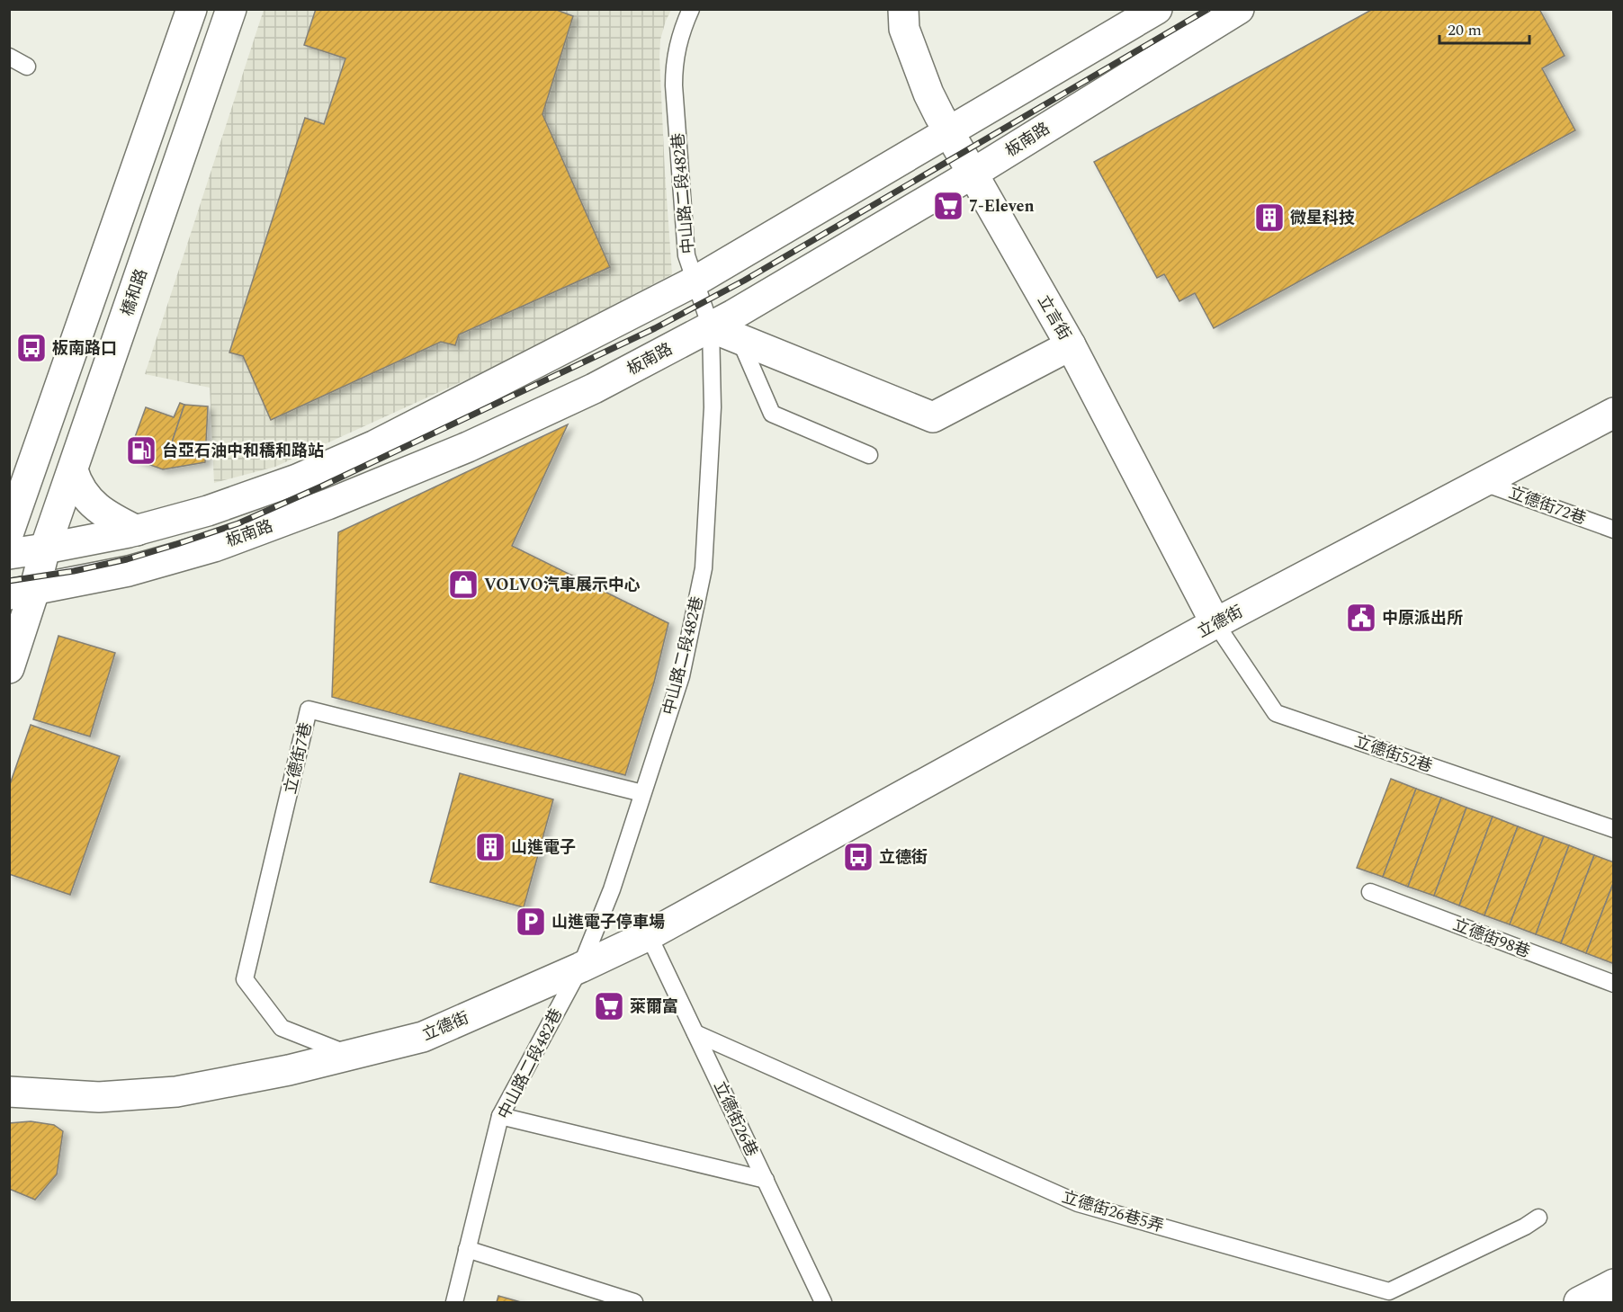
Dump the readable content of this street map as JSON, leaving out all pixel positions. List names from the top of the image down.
{
  "streets": {
    "street": [
      "板南路",
      "橋和路",
      "立言街",
      "立德街"
    ],
    "lane": [
      "中山路二段482巷",
      "立德街72巷",
      "立德街52巷",
      "立德街7巷",
      "立德街98巷",
      "立德街26巷",
      "立德街26巷5弄"
    ]
  },
  "crossings": [
    ["板南路", "中山路二段482巷"],
    ["板南路", "橋和路"],
    ["板南路", "立言街"],
    ["中山路二段482巷", "立德街"],
    ["中山路二段482巷", "立德街7巷"],
    ["立言街", "立德街"],
    ["立言街", "立德街52巷"],
    ["立德街72巷", "立德街"],
    ["立德街", "立德街52巷"],
    ["立德街", "立德街7巷"],
    ["立德街", "立德街26巷"],
    ["立德街26巷", "立德街26巷5弄"]
  ],
  "places": {
    "supermarket": ["7-Eleven", "萊爾富"],
    "building": ["微星科技", "山進電子"],
    "bus stop": ["板南路口", "立德街"],
    "fuel station": ["台亞石油中和穚和路站"],
    "shop": ["VOLVO汽車展示中心"],
    "public building": ["中原派出所"],
    "parking": ["山進電子停車場"]
  },
  "scale_bar": "20 m"
}
